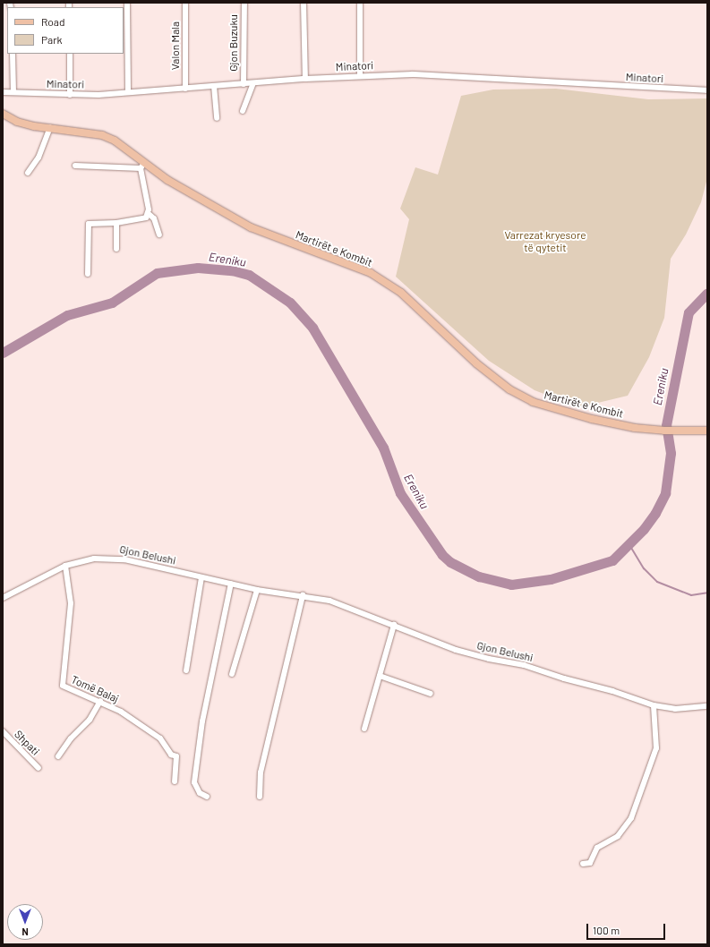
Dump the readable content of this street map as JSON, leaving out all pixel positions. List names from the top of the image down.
{
  "streets": {
    "main road": ["Martirët e Kombit"],
    "street": [
      "Gjon Buzuku",
      "Valon Mala",
      "Minatori",
      "Gjon Belushi",
      "Tomë Balaj",
      "Shpati"
    ]
  },
  "crossings": [
    ["Gjon Buzuku", "Minatori"],
    ["Valon Mala", "Minatori"],
    ["Gjon Belushi", "Tomë Balaj"]
  ],
  "water": ["Ereniku"],
  "parks": ["Varrezat kryesore të qytetit"],
  "legend": ["Road", "Park"],
  "scale_bar": "100 m",
  "north": "bottom"
}
